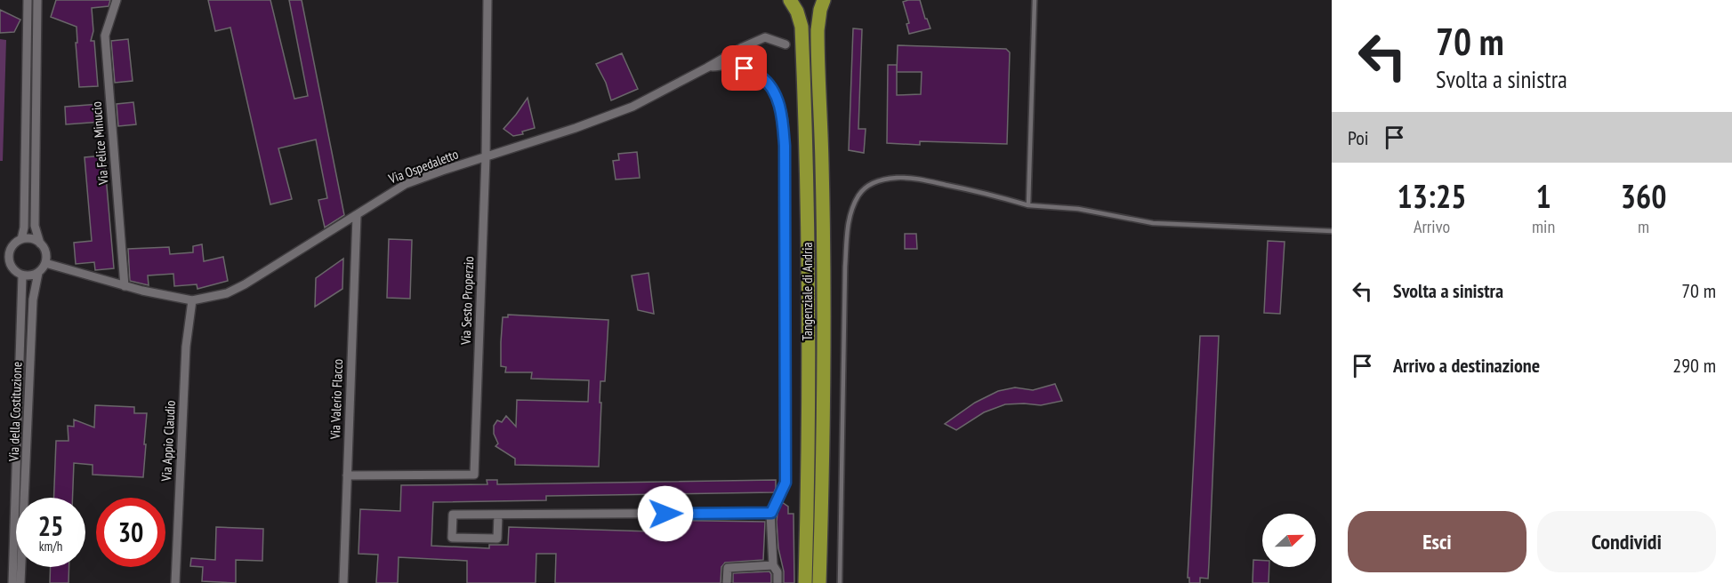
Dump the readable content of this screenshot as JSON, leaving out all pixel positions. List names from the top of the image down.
{
  "streets": {
    "main road": ["Tangenziale di Andria"],
    "street": [
      "Via Felice Minucio",
      "Via Ospedaletto",
      "Via Sesto Properzio",
      "Via Valerio Flacco",
      "Via della Costituzione",
      "Via Appio Claudio"
    ]
  },
  "crossings": [
    ["Via Felice Minucio", "Via Ospedaletto"],
    ["Via Ospedaletto", "Via Sesto Properzio"],
    ["Via Ospedaletto", "Via Valerio Flacco"],
    ["Via Ospedaletto", "Via della Costituzione"],
    ["Via Ospedaletto", "Via Appio Claudio"],
    ["Via Sesto Properzio", "Via Valerio Flacco"]
  ],
  "north": "right",
  "page": {
    "turn": ["70 m", "Svolta a sinistra"],
    "then": "Poi",
    "eta": [
      "13:25",
      "Arrivo",
      "1",
      "min",
      "360",
      "m"
    ],
    "list": [
      {
        "name": "Svolta a sinistra",
        "value": "70 m"
      },
      {
        "name": "Arrivo a destinazione",
        "value": "290 m"
      }
    ],
    "speed": "25 km/h",
    "limit": "30",
    "buttons": ["Esci", "Condividi"]
  }
}
